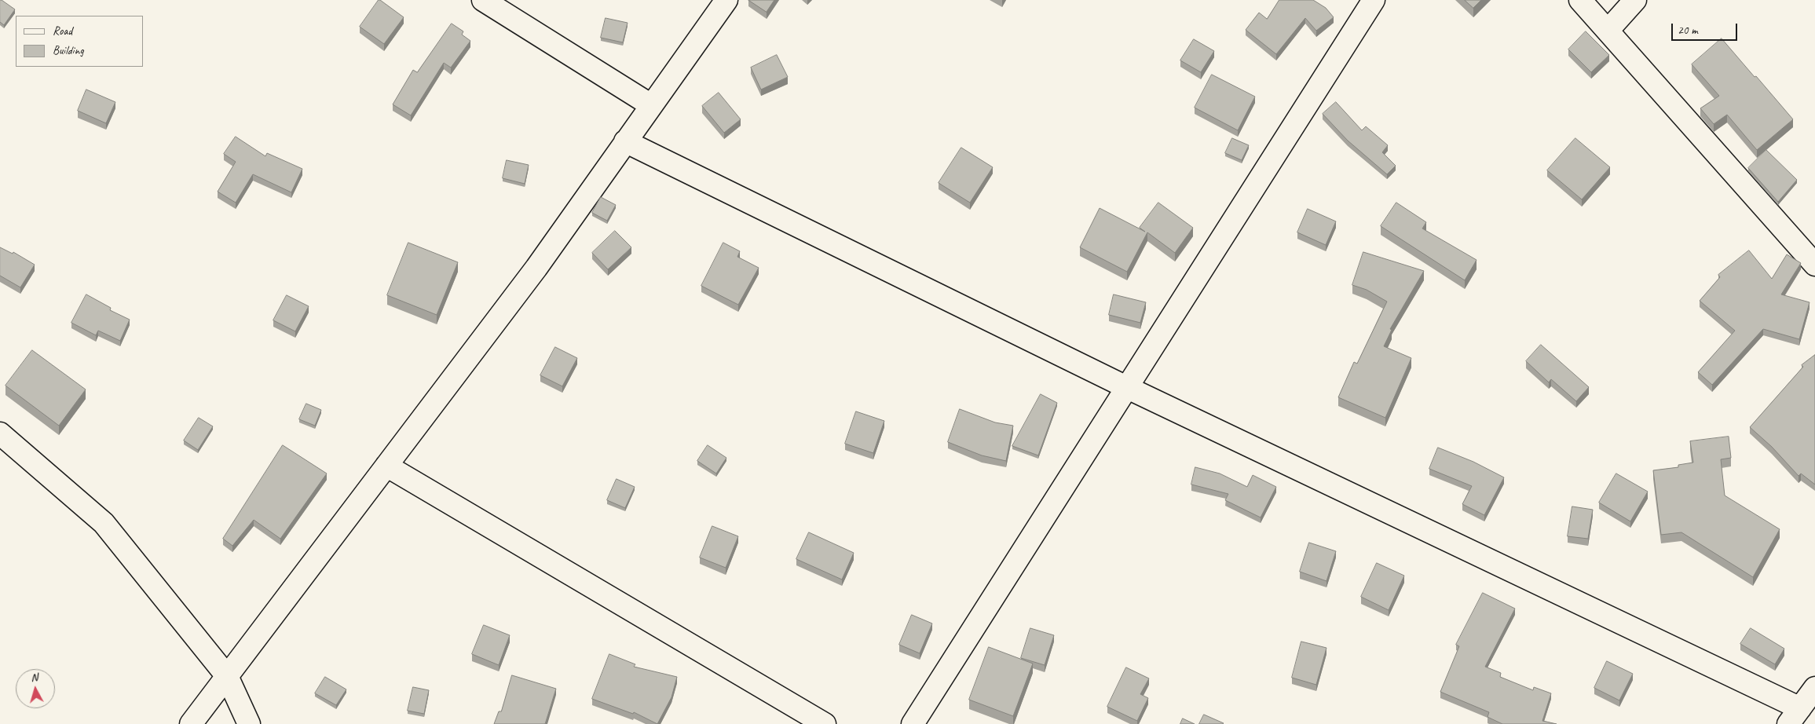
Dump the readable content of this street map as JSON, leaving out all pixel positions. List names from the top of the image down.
{
  "legend": ["Road", "Building"],
  "scale_bar": "20 m",
  "north": "top"
}
